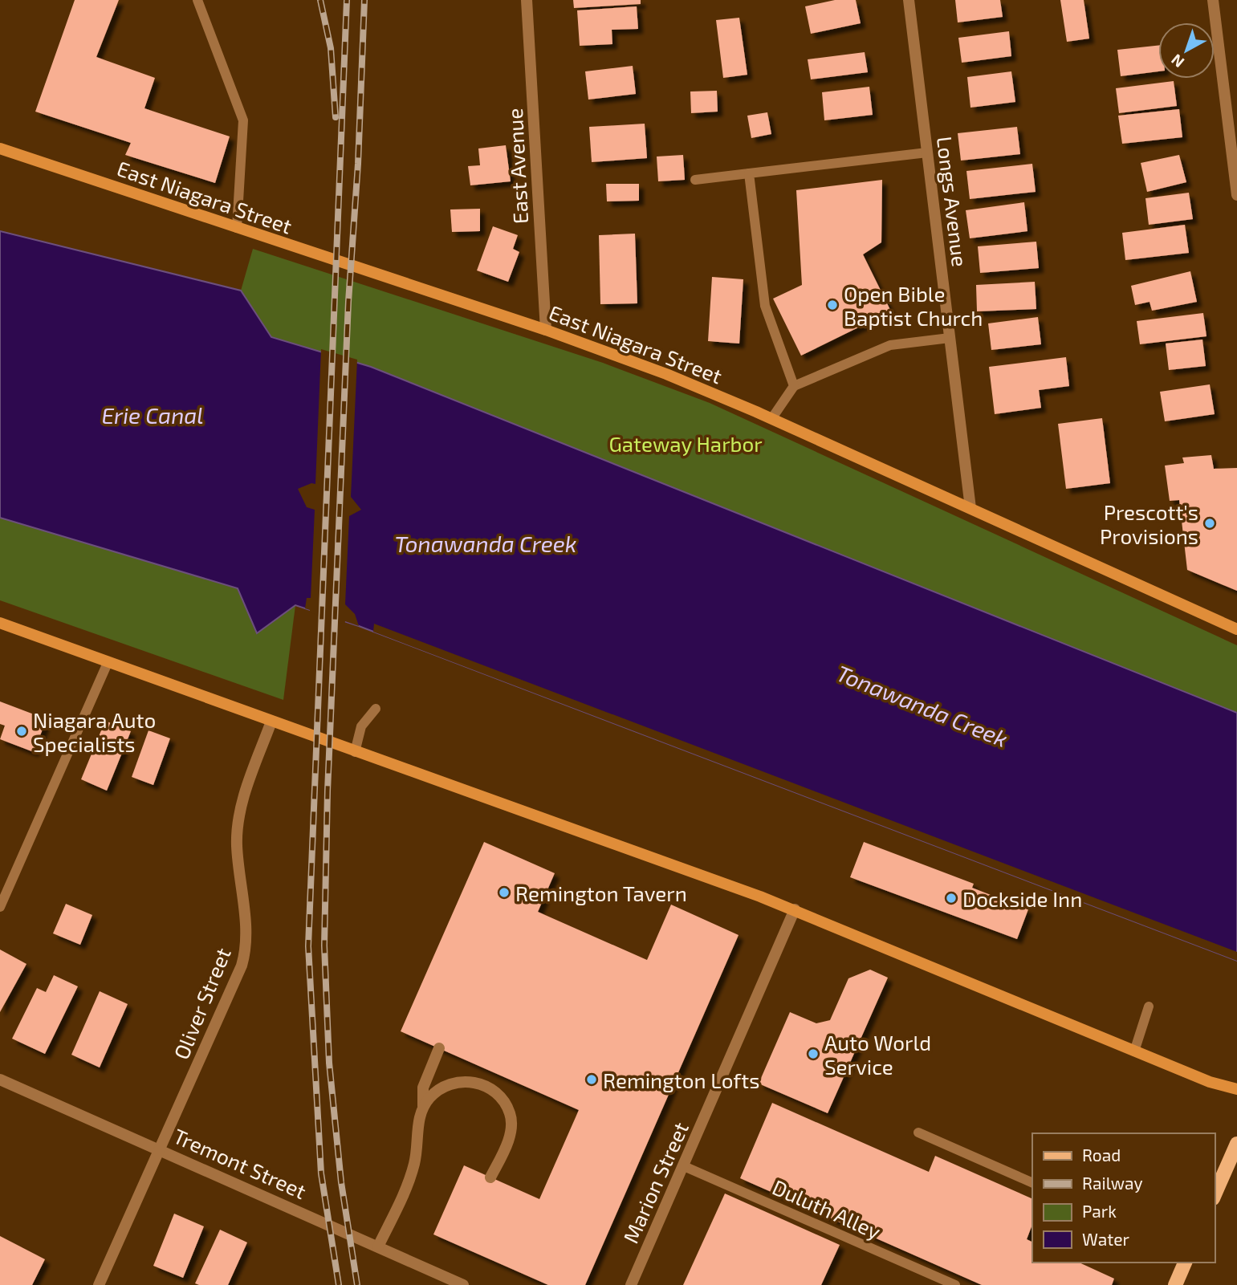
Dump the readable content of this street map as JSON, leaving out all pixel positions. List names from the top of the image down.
{
  "streets": {
    "street": [
      "East Avenue",
      "East Niagara Street",
      "Longs Avenue",
      "Oliver Street",
      "Tremont Street",
      "Marion Street"
    ],
    "lane": ["Duluth Alley"]
  },
  "crossings": [
    ["East Avenue", "East Niagara Street"],
    ["East Niagara Street", "Longs Avenue"],
    ["Oliver Street", "Tremont Street"],
    ["Marion Street", "Duluth Alley"]
  ],
  "water": ["Erie Canal", "Tonawanda Creek"],
  "parks": ["Gateway Harbor"],
  "places": [
    "Open Bible Baptist Church",
    "Prescott's Provisions",
    "Niagara Auto Specialists",
    "Remington Tavern",
    "Dockside Inn",
    "Auto World Service",
    "Remington Lofts"
  ],
  "legend": [
    "Road",
    "Railway",
    "Park",
    "Water"
  ],
  "north": "bottom left"
}
